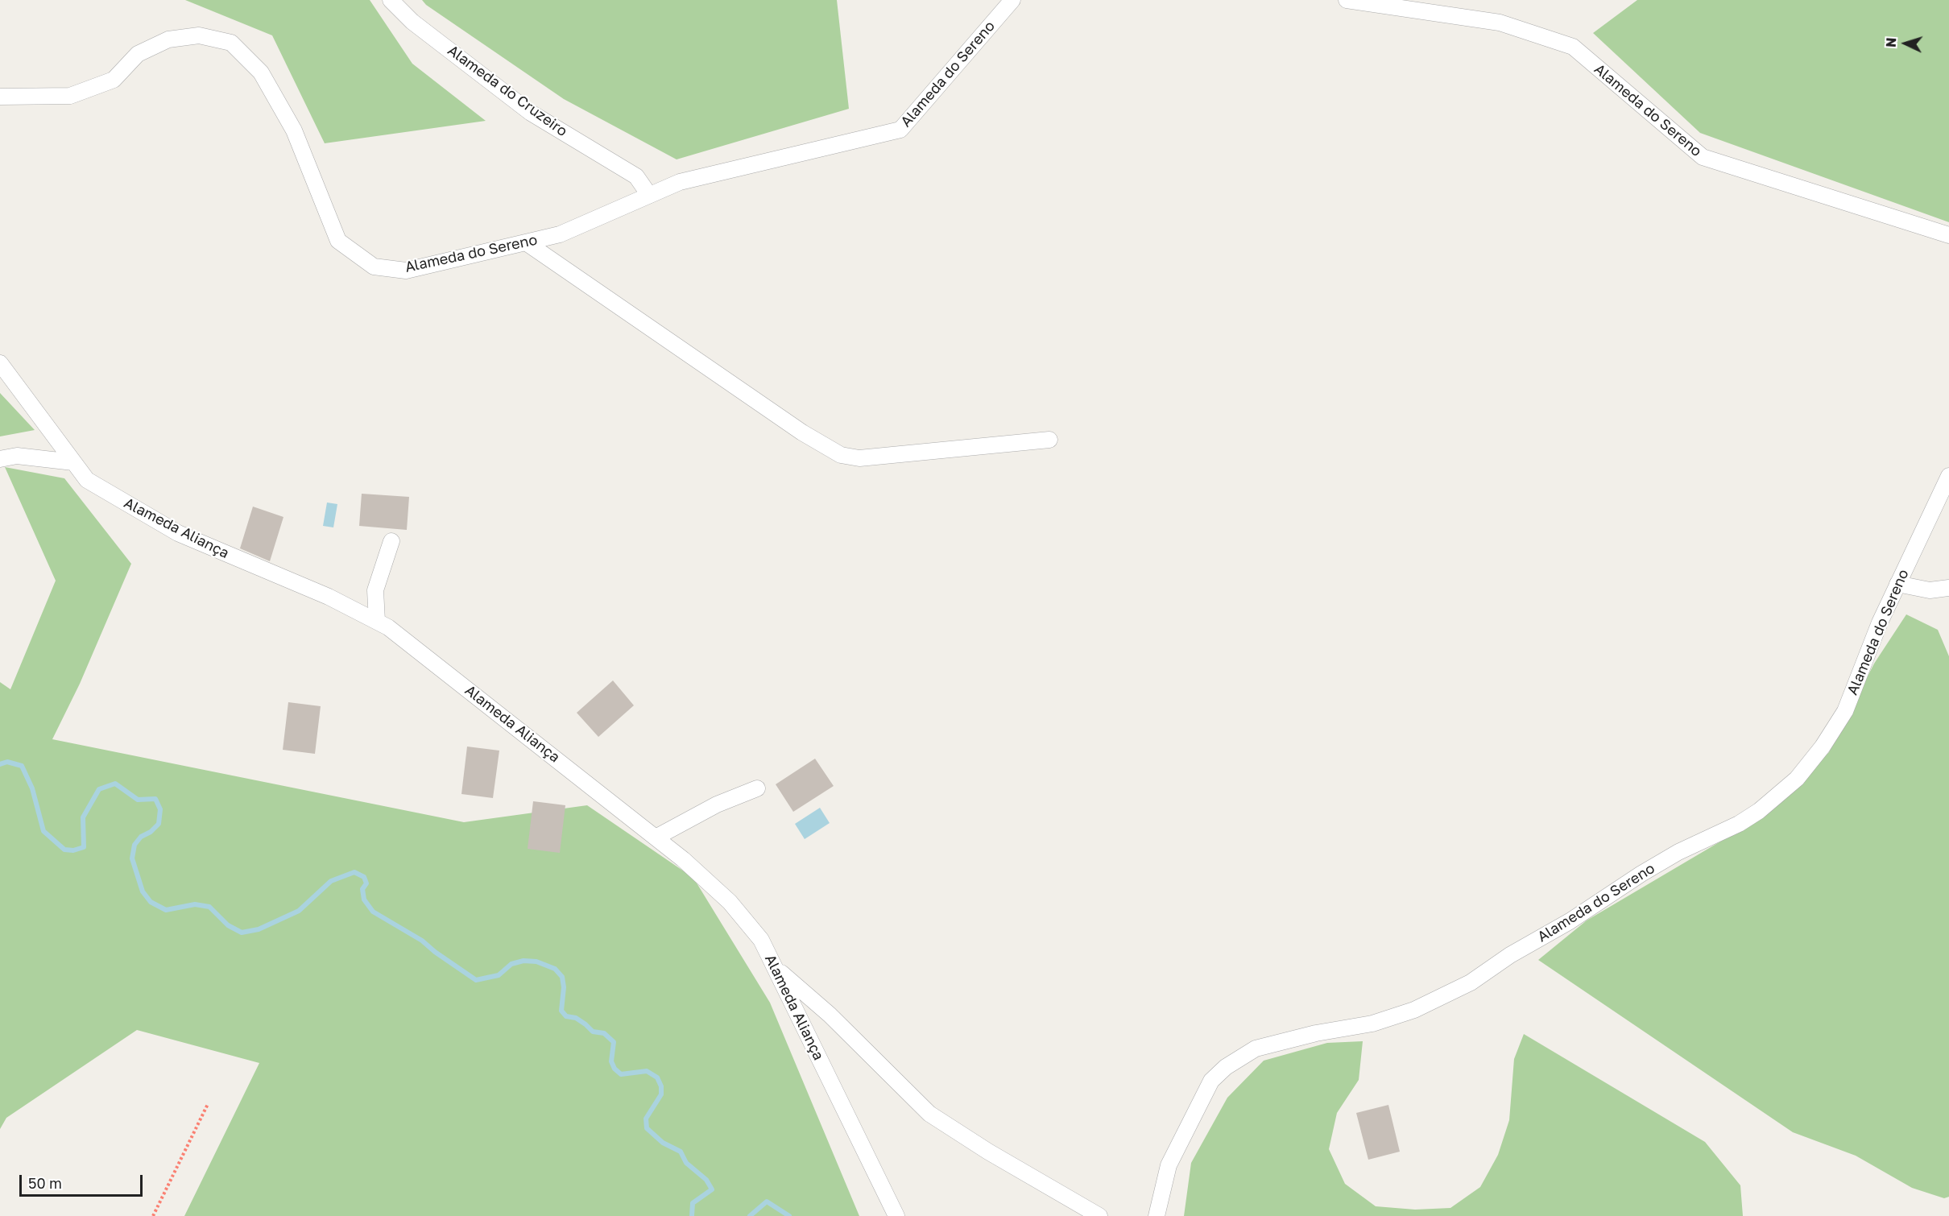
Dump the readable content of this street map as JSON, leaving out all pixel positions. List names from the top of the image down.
{
  "streets": {
    "street": ["Alameda do Sereno", "Alameda do Cruzeiro", "Alameda Aliança"]
  },
  "crossings": [
    ["Alameda do Sereno", "Alameda do Cruzeiro"]
  ],
  "scale_bar": "50 m",
  "north": "left"
}
